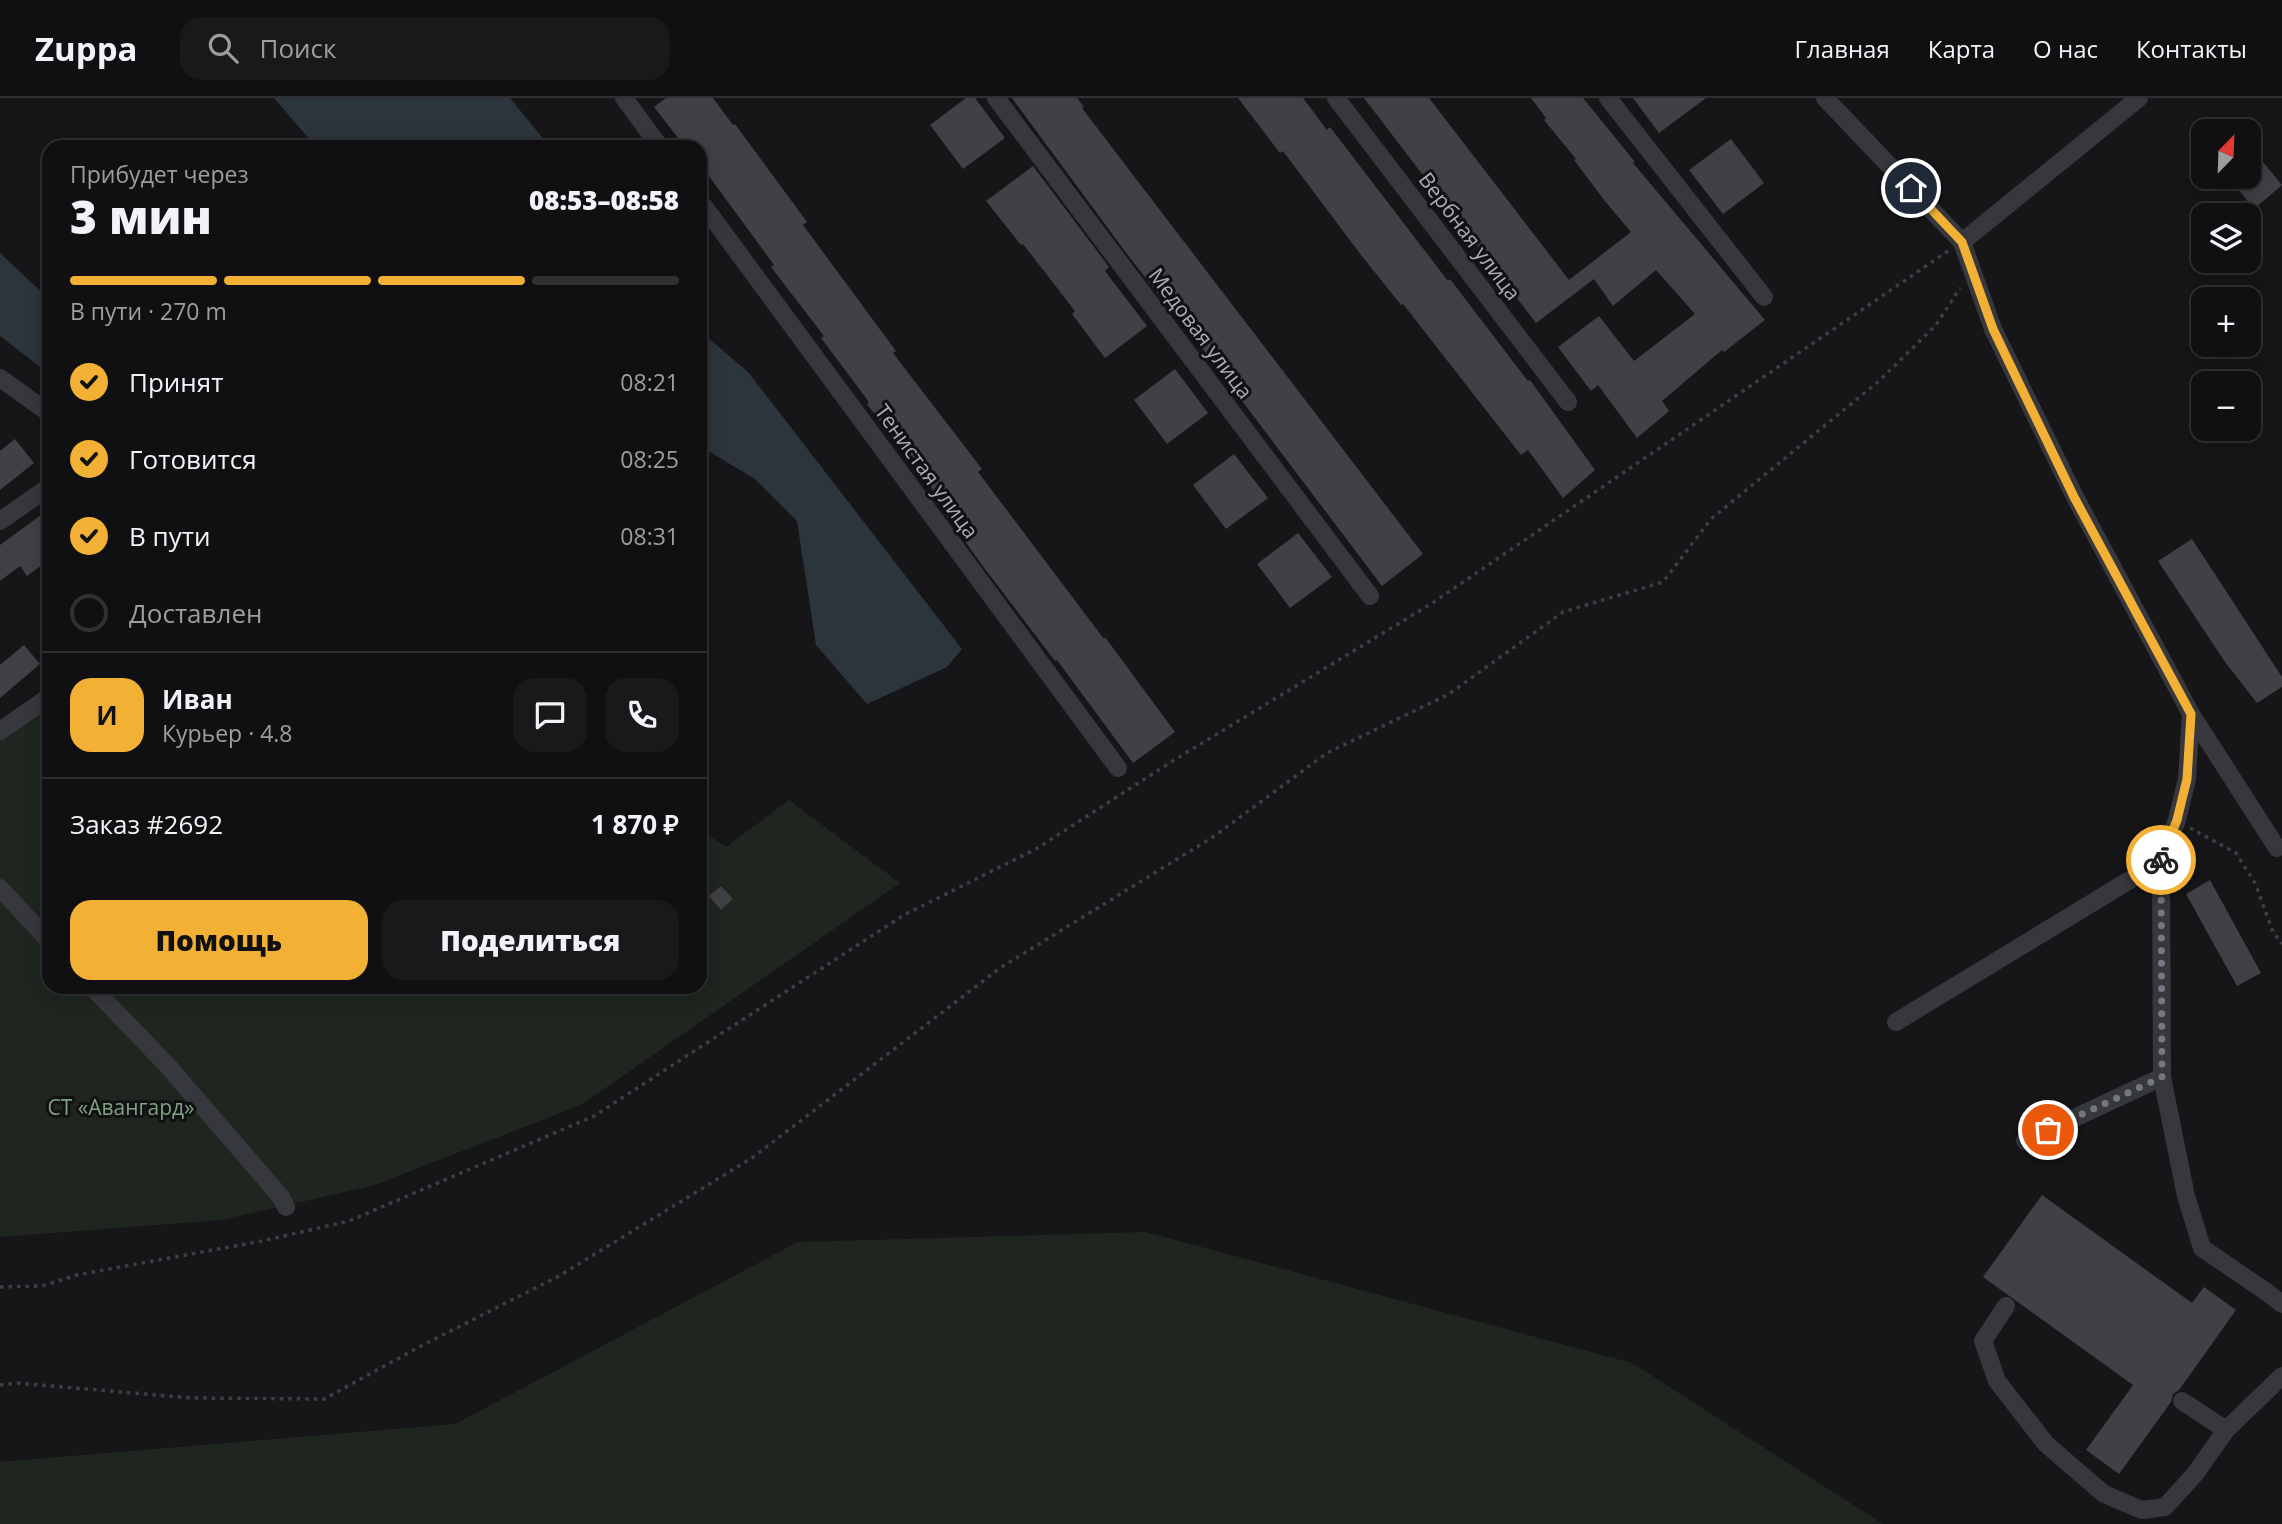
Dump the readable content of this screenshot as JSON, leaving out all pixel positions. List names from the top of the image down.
{
  "streets": {
    "street": ["Вербная улица", "Медовая улица", "Тенистая улица"]
  },
  "parks": ["СТ «Авангард»"],
  "north": "top right",
  "page": {
    "header": "Zuppa",
    "search": "Поиск",
    "nav": [
      "Главная",
      "Карта",
      "О нас",
      "Контакты"
    ],
    "map_buttons": ["+", "−"],
    "heading": ["3 мин", "Прибудет через", "08:53–08:58"],
    "panel": [
      "Иван",
      "Курьер · 4.8",
      "Заказ #2692",
      "1 870 ₽"
    ],
    "bar": "В пути · 270 m",
    "list": [
      ["Принят", "08:21"],
      ["Готовится", "08:25"],
      ["В пути", "08:31"],
      "Доставлен"
    ],
    "round": "И",
    "buttons": ["Помощь", "Поделиться"]
  }
}
